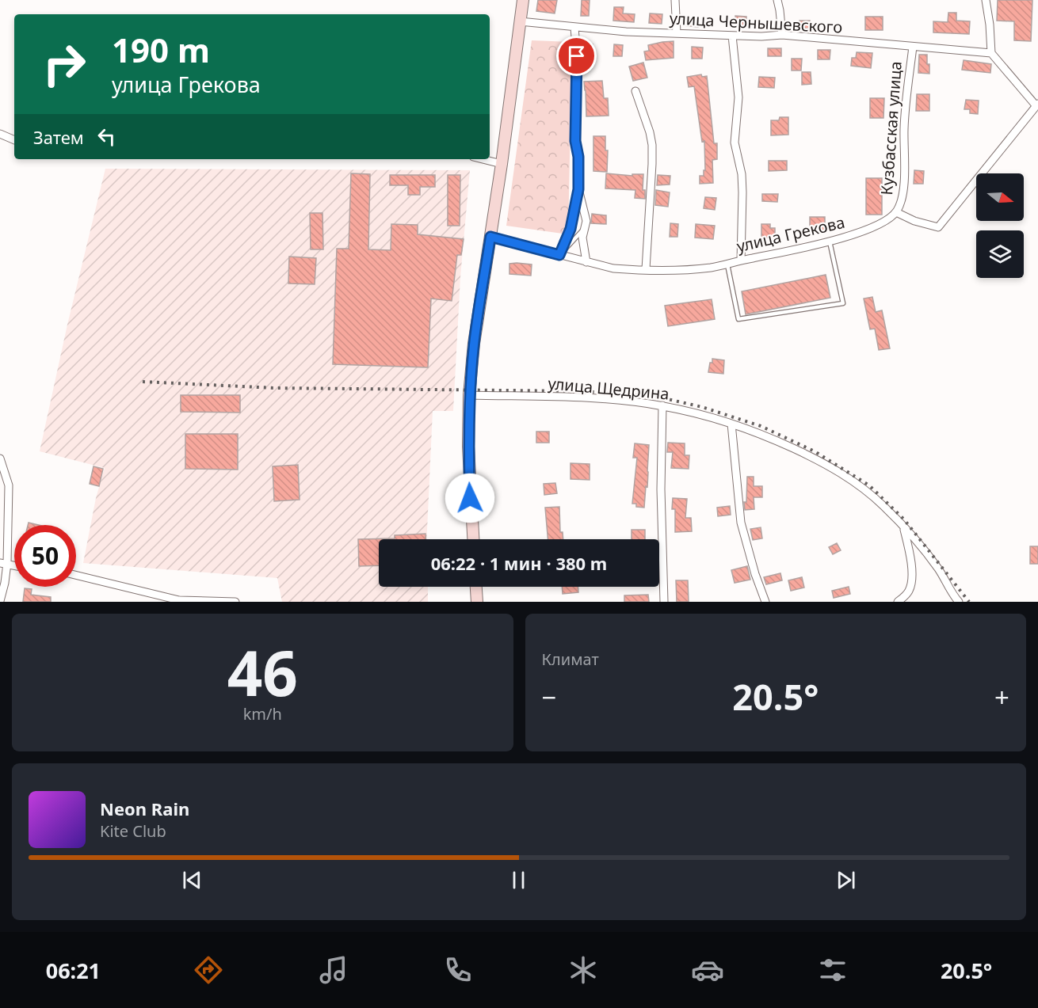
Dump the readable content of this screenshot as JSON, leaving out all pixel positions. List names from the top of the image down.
{
  "streets": {
    "street": [
      "улица Чернышевского",
      "Кузбасская улица",
      "улица Грекова",
      "улица Щедрина"
    ]
  },
  "crossings": [
    ["улица Чернышевского", "Кузбасская улица"],
    ["Кузбасская улица", "улица Грекова"]
  ],
  "north": "right",
  "page": {
    "turn": ["190 m", "улица Грекова"],
    "then": "Затем",
    "limit": "50",
    "trip": "06:22 · 1 мин · 380 m",
    "tile": [
      ["46", "km/h"],
      "Климат"
    ],
    "heat": ["−", "20.5°", "+"],
    "song": ["Neon Rain", "Kite Club"],
    "tabs": ["06:21", "20.5°"]
  }
}
